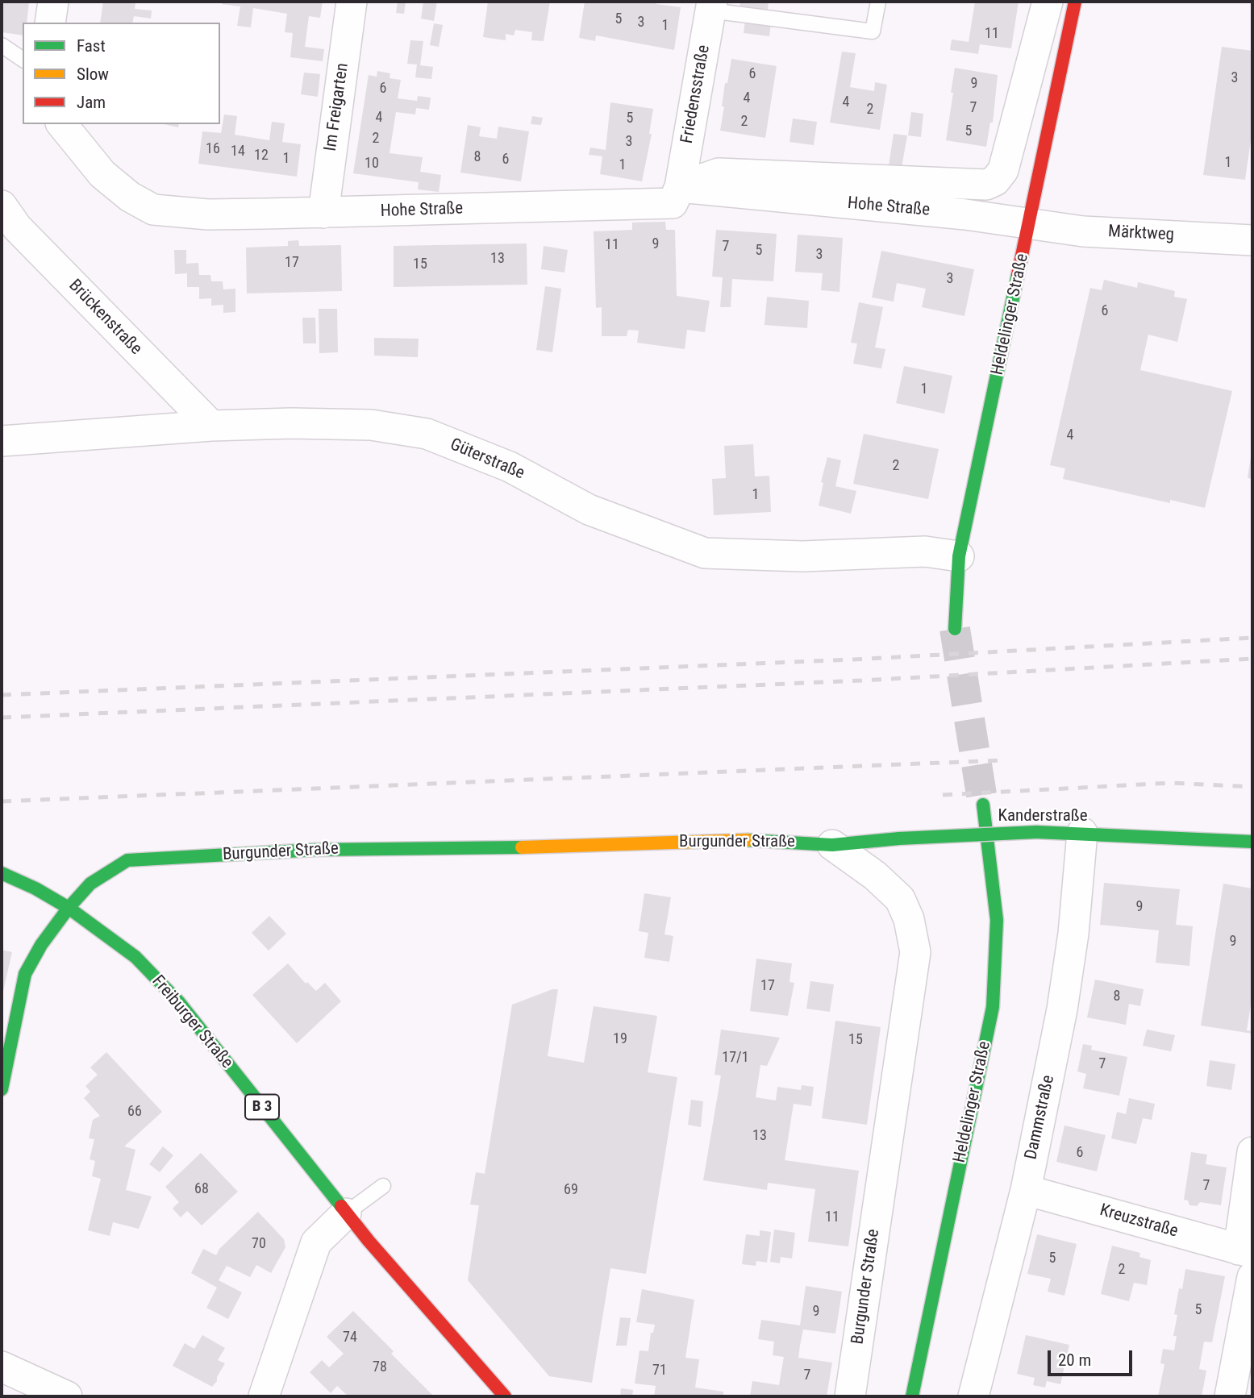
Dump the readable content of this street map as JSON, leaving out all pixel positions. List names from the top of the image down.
{
  "streets": {
    "street": [
      "Friedensstraße",
      "Im Freigarten",
      "Hohe Straße",
      "Märktweg",
      "Heldelinger Straße",
      "Brückenstraße",
      "Güterstraße",
      "Kanderstraße",
      "Burgunder Straße",
      "Freiburger Straße",
      "B 3",
      "Dammstraße",
      "Kreuzstraße"
    ]
  },
  "crossings": [
    ["Friedensstraße", "Hohe Straße"],
    ["Im Freigarten", "Hohe Straße"],
    ["Hohe Straße", "Märktweg"],
    ["Hohe Straße", "Heldelinger Straße"],
    ["Märktweg", "Heldelinger Straße"],
    ["Heldelinger Straße", "Güterstraße"],
    ["Brückenstraße", "Güterstraße"],
    ["Kanderstraße", "Burgunder Straße"],
    ["Kanderstraße", "Dammstraße"],
    ["Burgunder Straße", "Freiburger Straße"],
    ["Dammstraße", "Kreuzstraße"]
  ],
  "house_numbers": [
    "5",
    "3",
    "1",
    "11",
    "6",
    "3",
    "9",
    "6",
    "4",
    "4",
    "7",
    "2",
    "4",
    "5",
    "2",
    "5",
    "2",
    "3",
    "16",
    "14",
    "12",
    "8",
    "1",
    "6",
    "1",
    "10",
    "1",
    "9",
    "11",
    "7",
    "5",
    "3",
    "13",
    "17",
    "15",
    "3",
    "6",
    "1",
    "4",
    "2",
    "1",
    "9",
    "9",
    "17",
    "8",
    "19",
    "15",
    "17/1",
    "7",
    "66",
    "13",
    "6",
    "7",
    "68",
    "69",
    "11",
    "70",
    "5",
    "2",
    "5",
    "9",
    "74",
    "78",
    "71",
    "7"
  ],
  "legend": ["Fast", "Slow", "Jam"],
  "scale_bar": "20 m"
}
